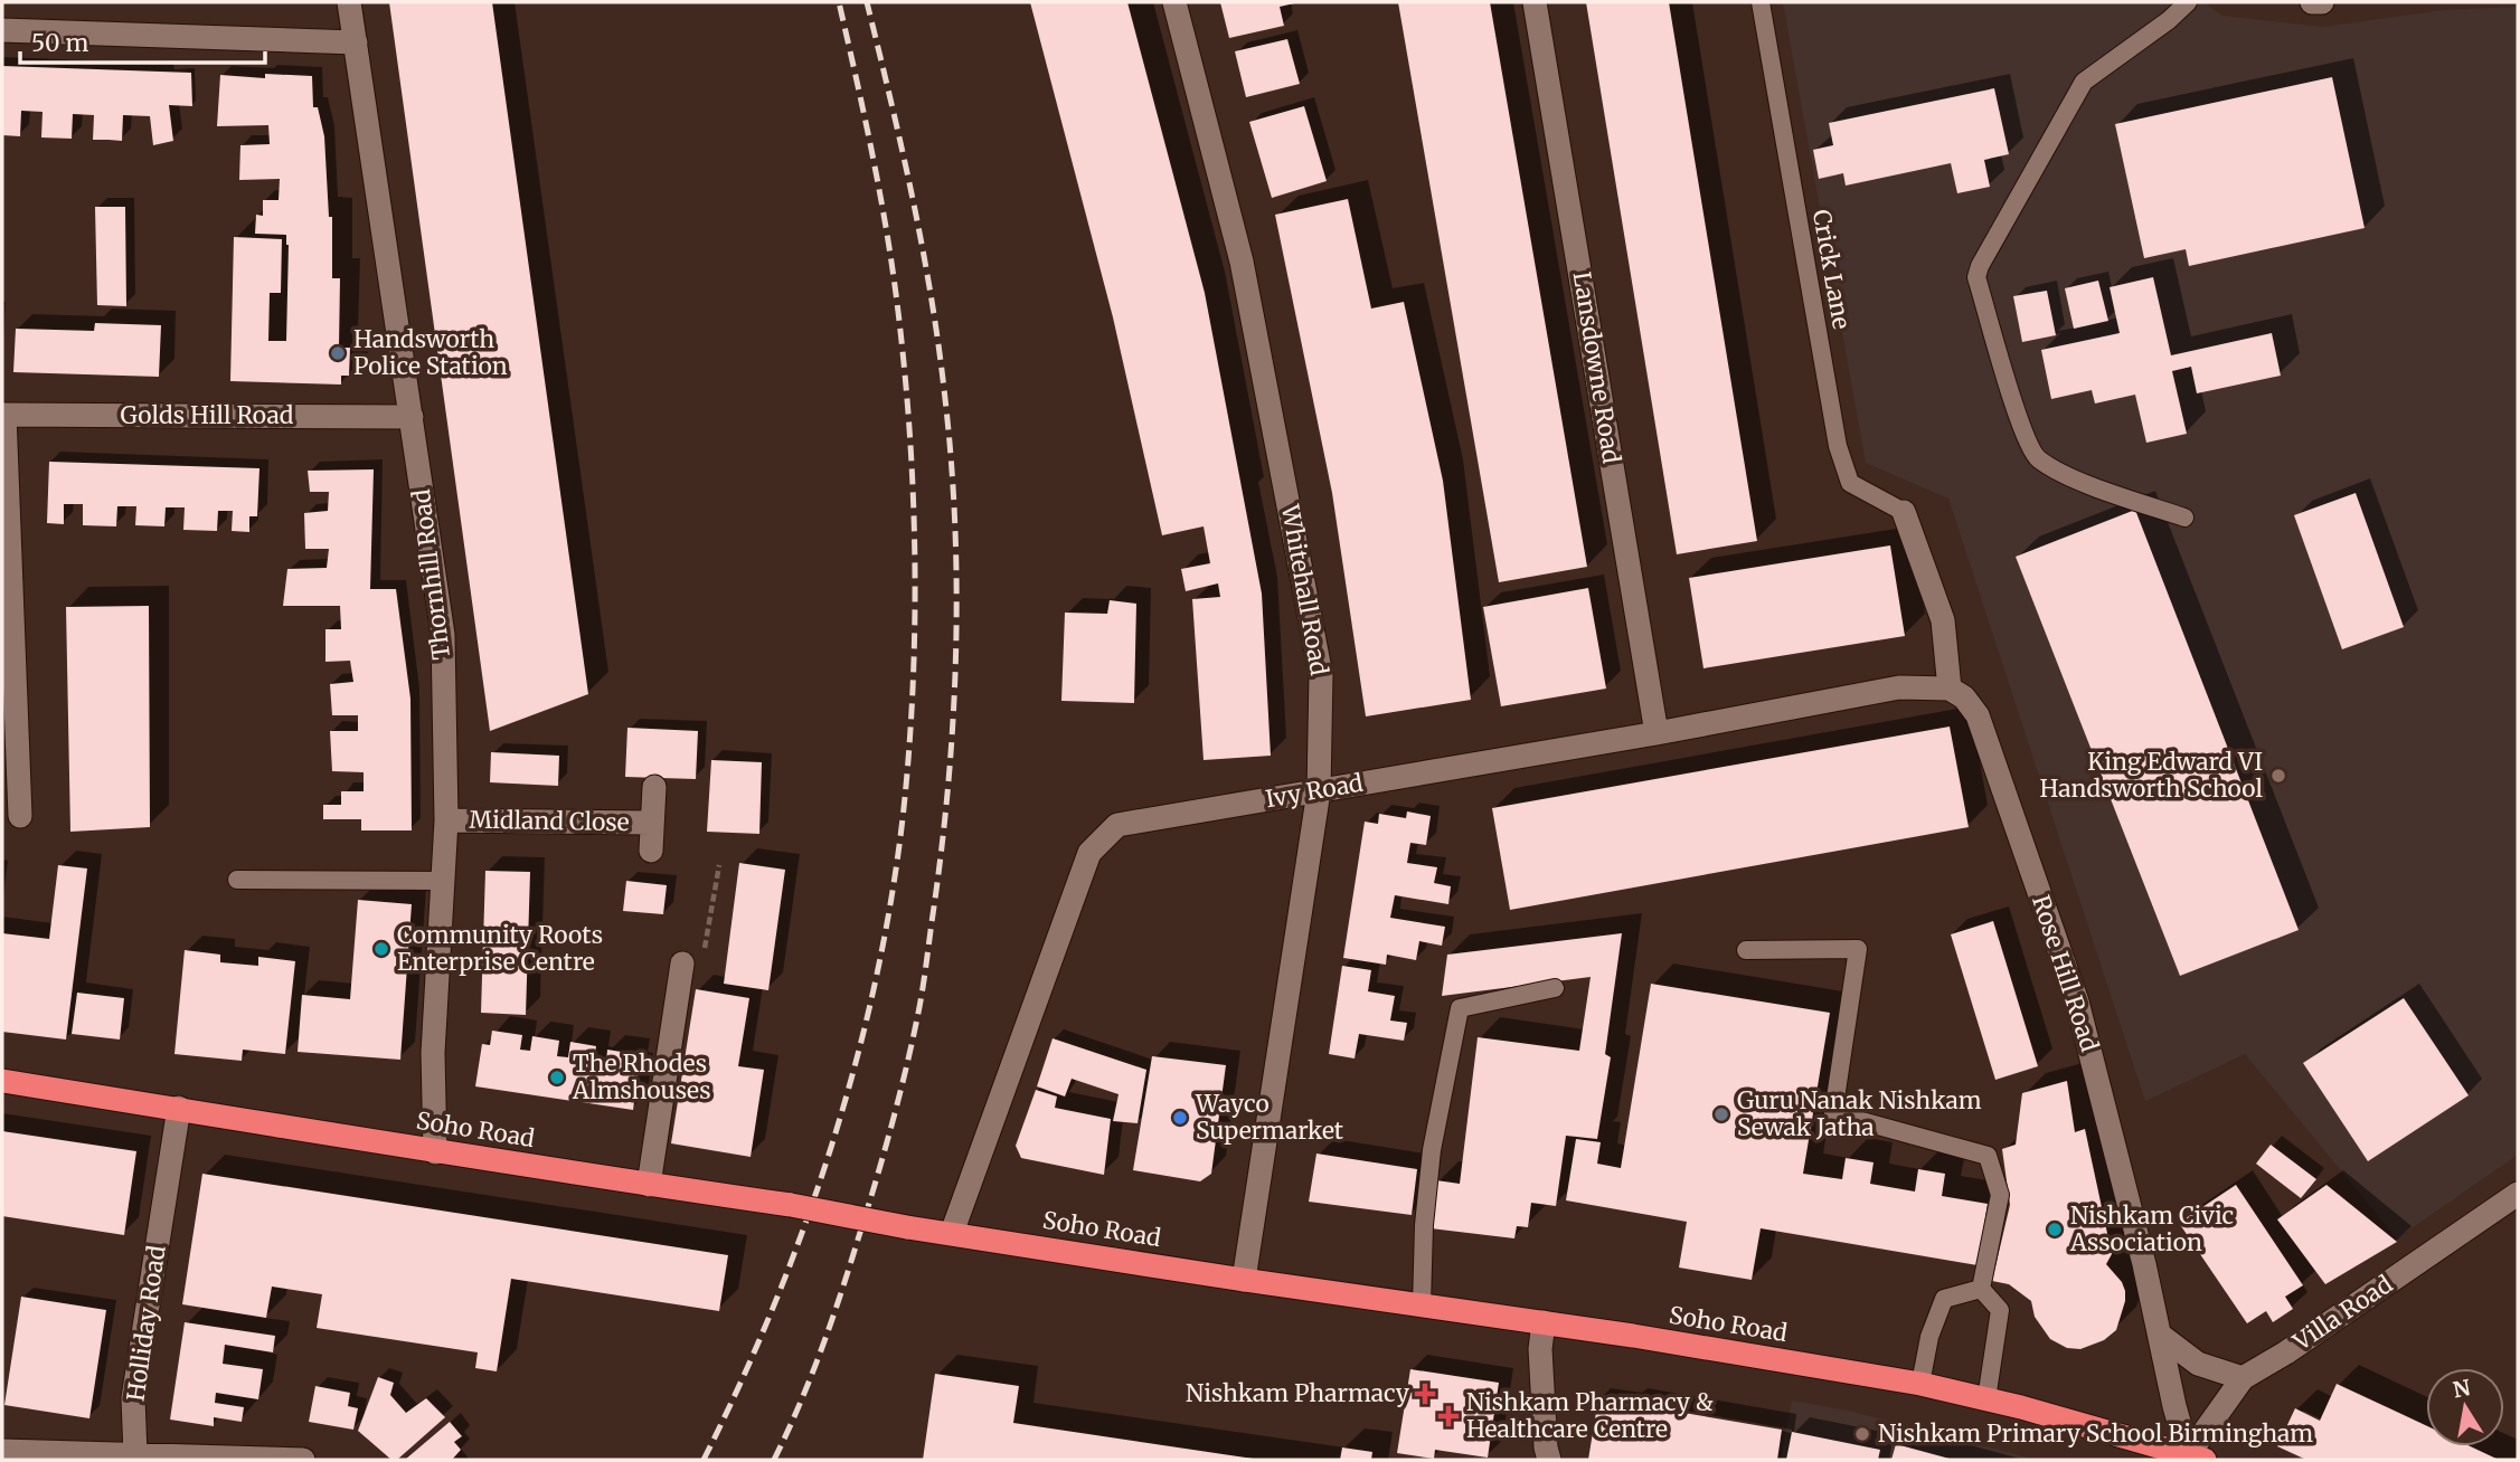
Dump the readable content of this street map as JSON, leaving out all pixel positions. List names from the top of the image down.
{
  "streets": {
    "highway": ["Soho Road"],
    "street": [
      "Lansdowne Road",
      "Golds Hill Road",
      "Thornhill Road",
      "Whitehall Road",
      "Ivy Road",
      "Midland Close",
      "Rose Hill Road",
      "Villa Road",
      "Holliday Road"
    ],
    "lane": ["Crick Lane"]
  },
  "crossings": [
    ["Lansdowne Road", "Ivy Road"],
    ["Golds Hill Road", "Thornhill Road"],
    ["Thornhill Road", "Midland Close"],
    ["Thornhill Road", "Soho Road"],
    ["Whitehall Road", "Ivy Road"],
    ["Whitehall Road", "Soho Road"],
    ["Ivy Road", "Rose Hill Road"],
    ["Ivy Road", "Soho Road"],
    ["Rose Hill Road", "Soho Road"],
    ["Rose Hill Road", "Villa Road"],
    ["Soho Road", "Villa Road"],
    ["Soho Road", "Holliday Road"]
  ],
  "places": {
    "other": [
      "Handsworth Police Station",
      "King Edward VI Handsworth School",
      "Community Roots Enterprise Centre",
      "The Rhodes Almshouses",
      "Guru Nanak Nishkam Sewak Jatha",
      "Wayco Supermarket",
      "Nishkam Civic Association",
      "Nishkam Primary School Birmingham"
    ],
    "health": ["Nishkam Pharmacy", "Nishkam Pharmacy & Healthcare Centre"]
  },
  "scale_bar": "50 m",
  "north": "top"
}
